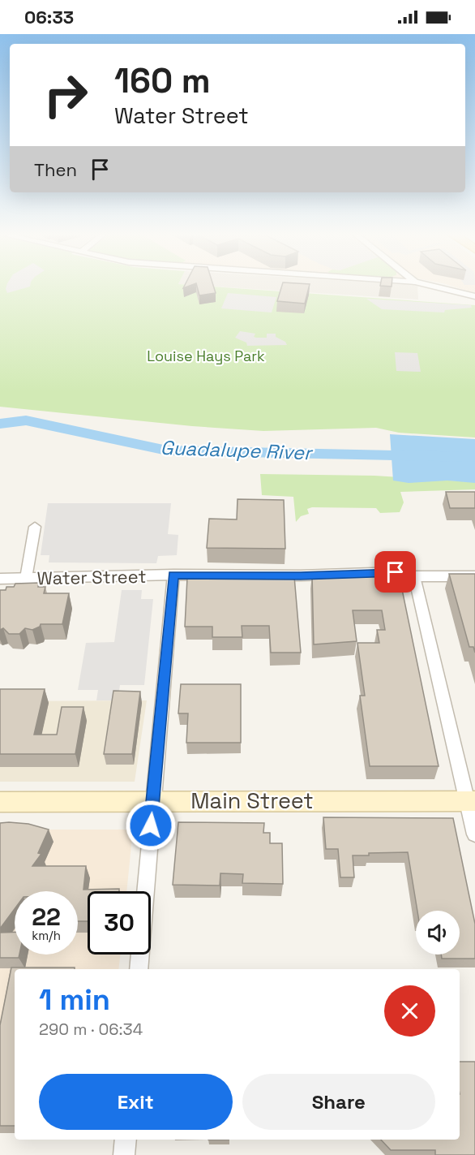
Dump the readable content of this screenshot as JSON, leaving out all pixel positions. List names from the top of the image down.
{
  "streets": {
    "main road": ["Main Street"],
    "street": ["Water Street"]
  },
  "water": ["Guadalupe River"],
  "parks": ["Louise Hays Park"],
  "page": {
    "status": "06:33",
    "turn": ["160 m", "Water Street"],
    "then": "Then",
    "speed": "22 km/h",
    "limit": "30",
    "heading": ["1 min", "290 m · 06:34"],
    "buttons": ["Exit", "Share"]
  }
}
